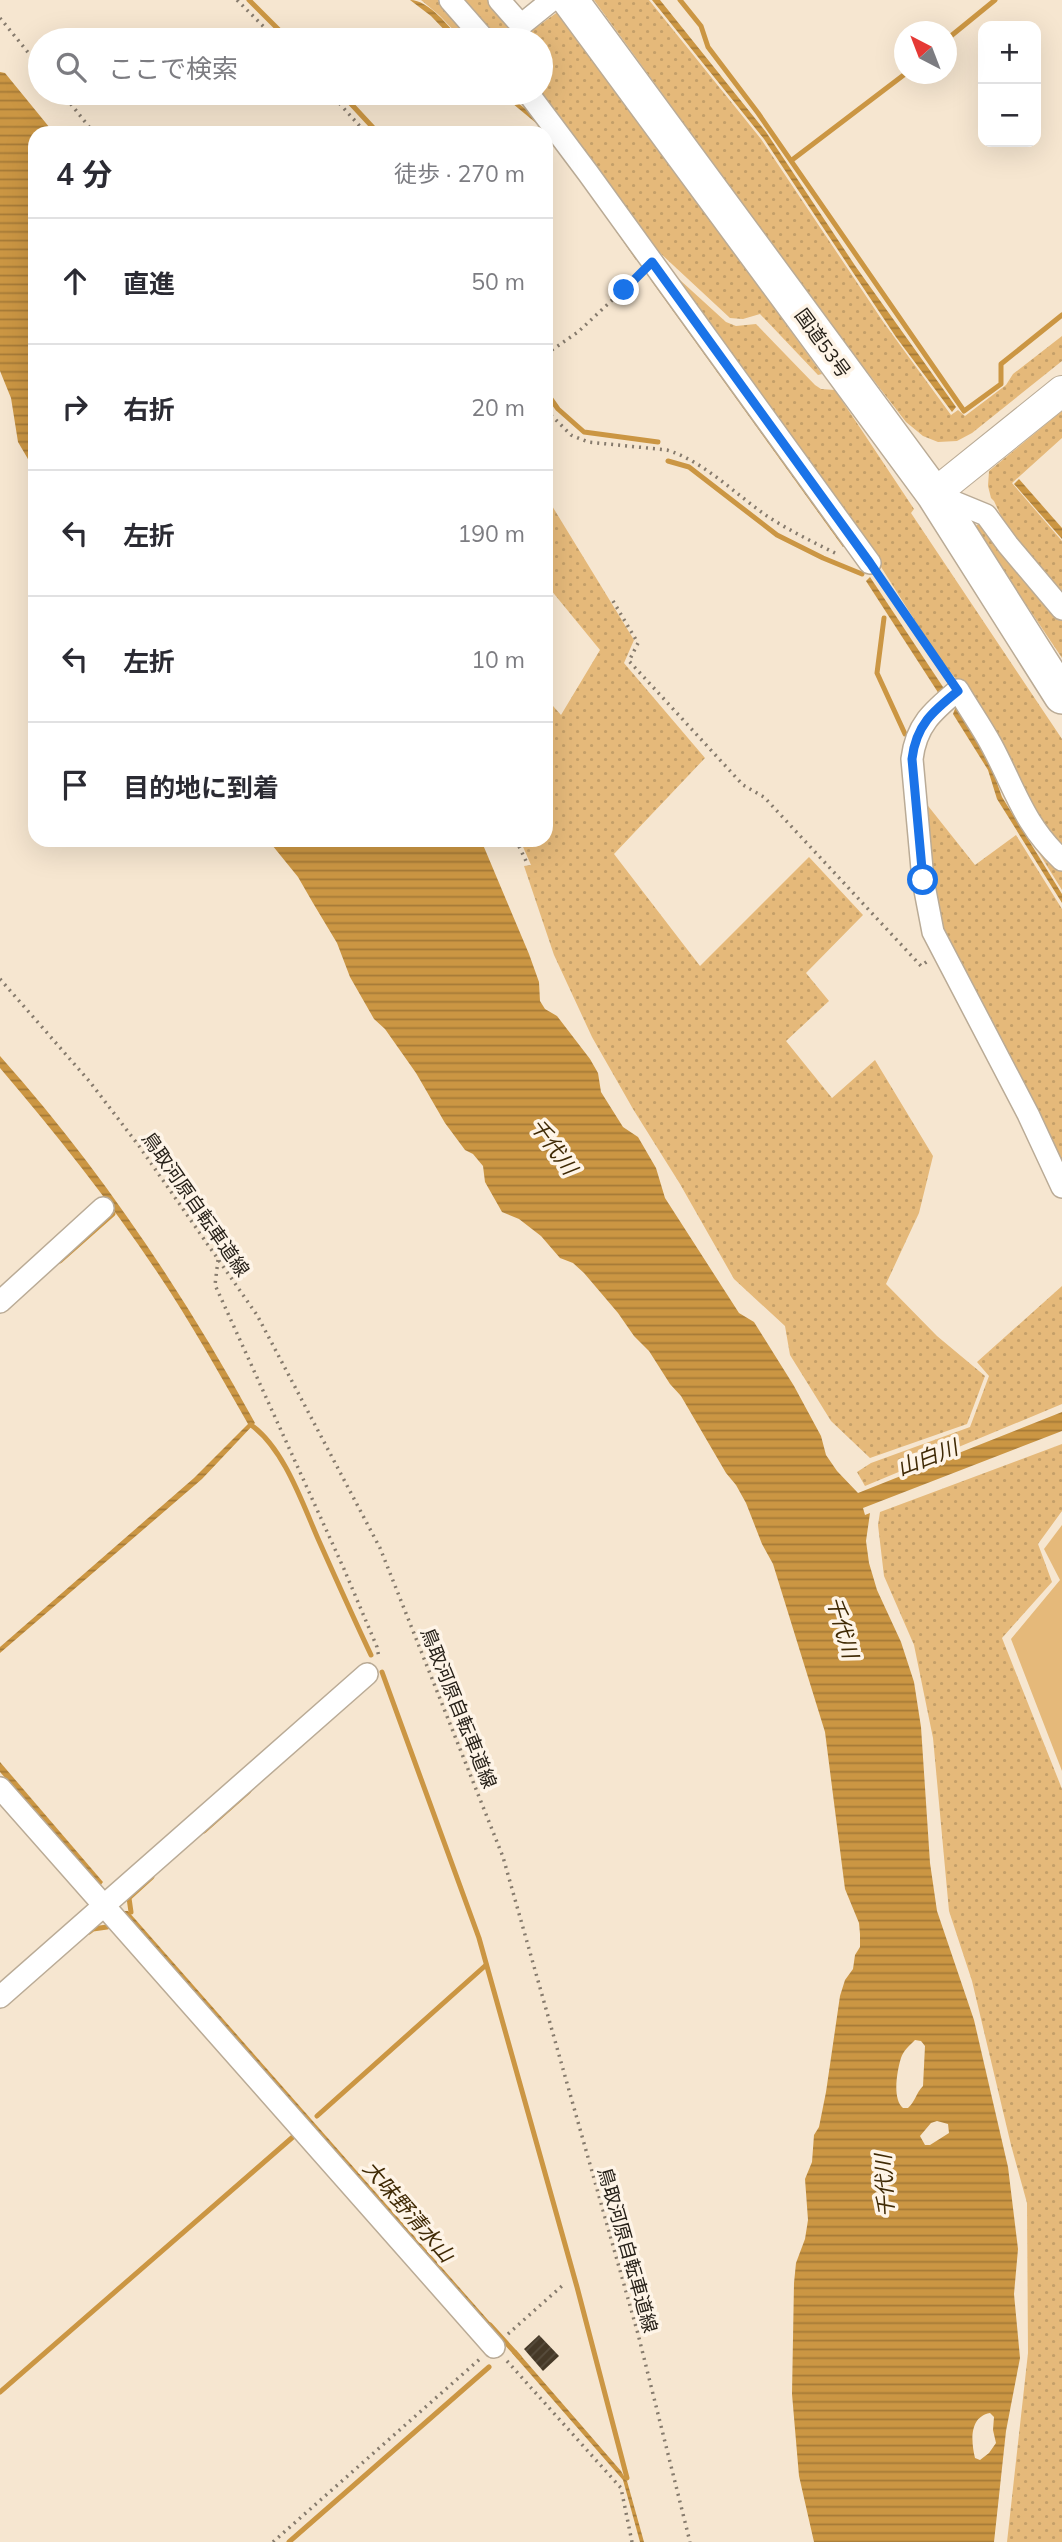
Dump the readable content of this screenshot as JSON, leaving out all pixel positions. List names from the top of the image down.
{
  "streets": {
    "highway": ["国道53号"],
    "path": ["鳥取河原自転車道線"]
  },
  "water": ["千代川", "山白川", "大味野清水山"],
  "north": "top left",
  "page": {
    "map_buttons": ["+", "−"],
    "search": "ここで検索",
    "heading": ["4 分", "徒歩 · 270 m"],
    "list": [
      ["直進", "50 m"],
      ["右折", "20 m"],
      ["左折", "190 m"],
      ["左折", "10 m"],
      "目的地に到着"
    ]
  }
}
